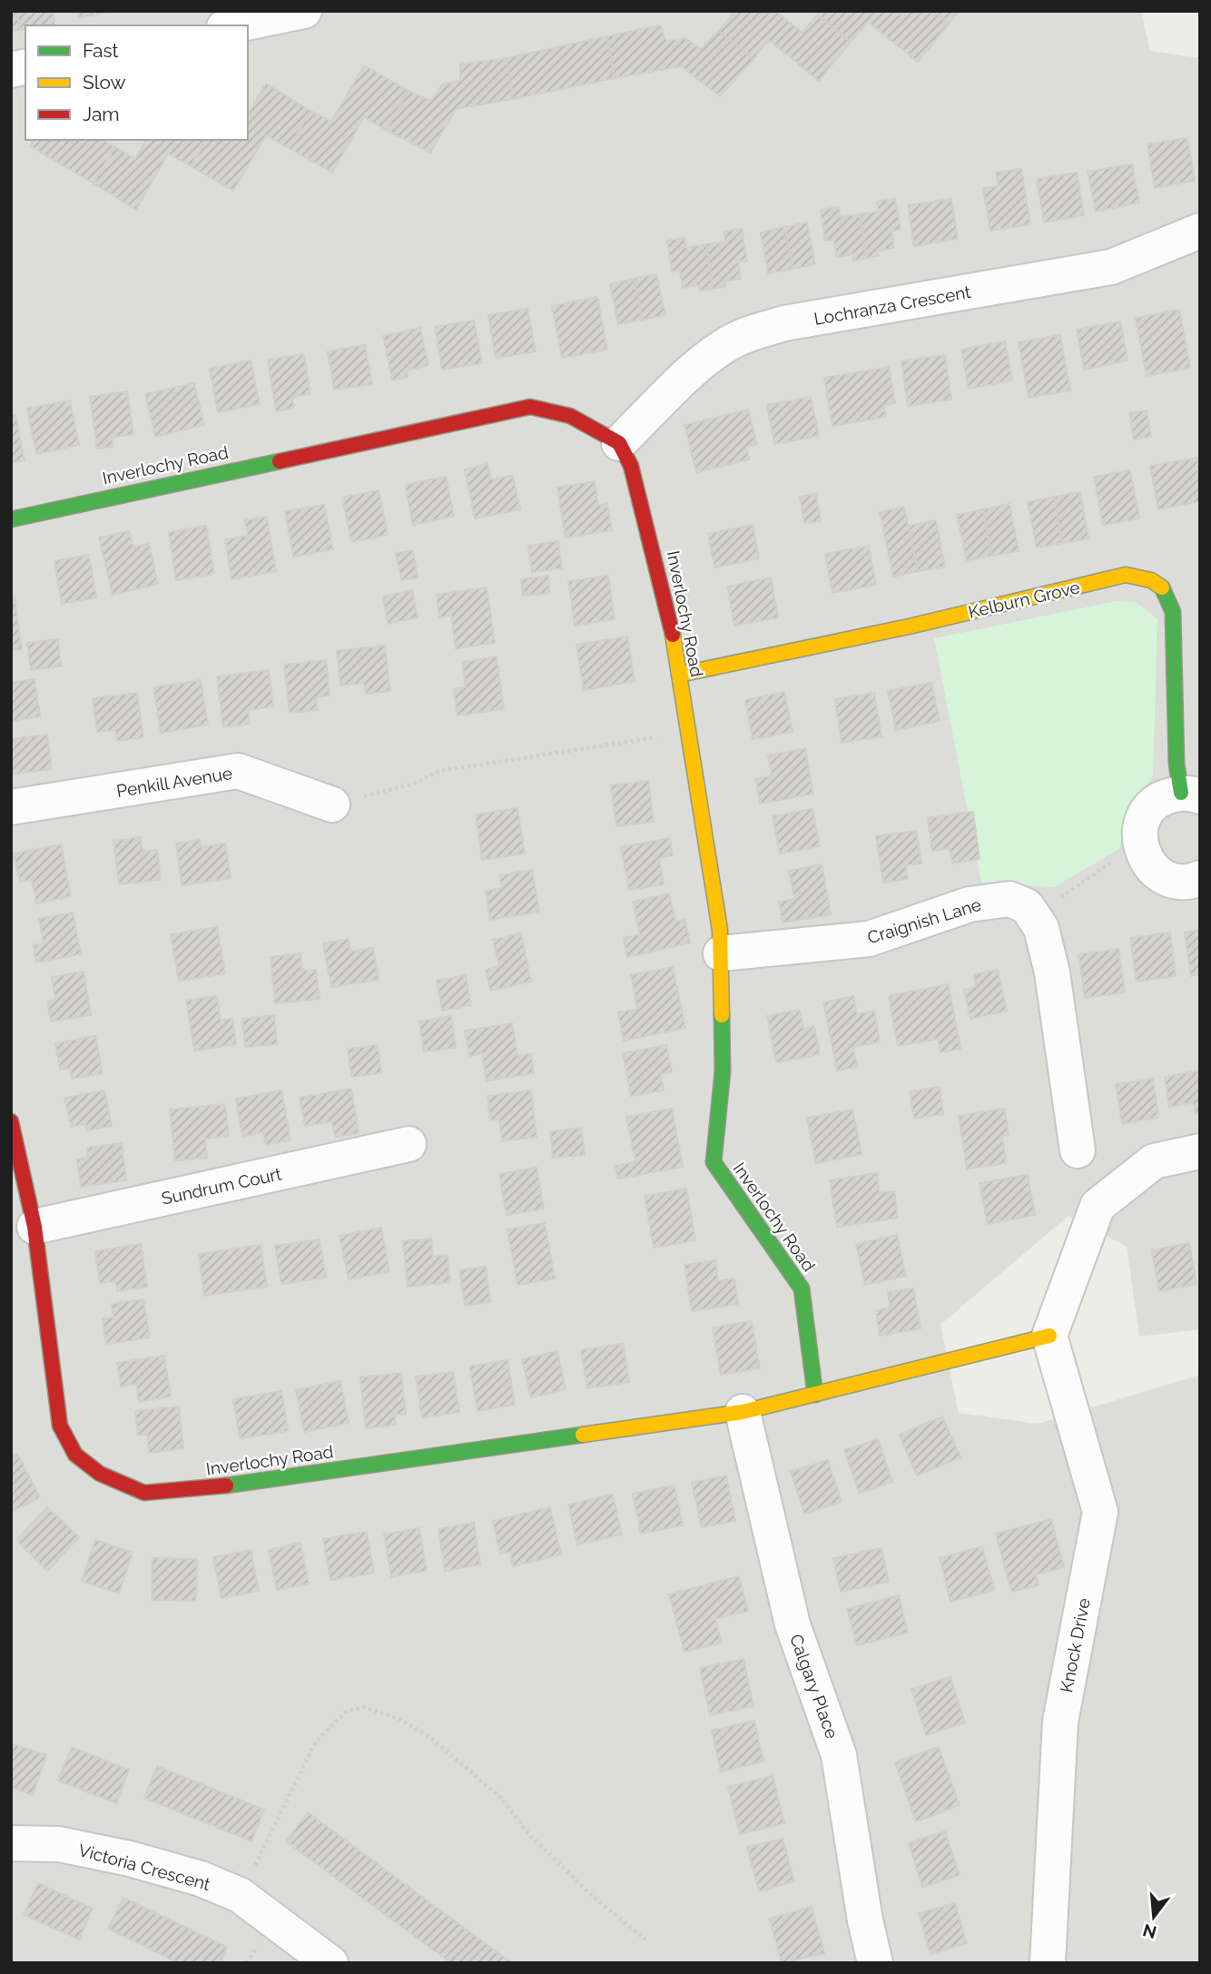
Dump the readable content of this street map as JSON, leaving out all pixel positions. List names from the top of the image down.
{
  "streets": {
    "street": [
      "Lochranza Crescent",
      "Inverlochy Road",
      "Kelburn Grove",
      "Penkill Avenue",
      "Craignish Lane",
      "Sundrum Court",
      "Knock Drive",
      "Calgary Place",
      "Victoria Crescent"
    ]
  },
  "crossings": [
    ["Lochranza Crescent", "Inverlochy Road"],
    ["Inverlochy Road", "Kelburn Grove"],
    ["Inverlochy Road", "Craignish Lane"],
    ["Inverlochy Road", "Sundrum Court"],
    ["Inverlochy Road", "Knock Drive"],
    ["Inverlochy Road", "Calgary Place"]
  ],
  "legend": ["Fast", "Slow", "Jam"],
  "north": "bottom"
}
